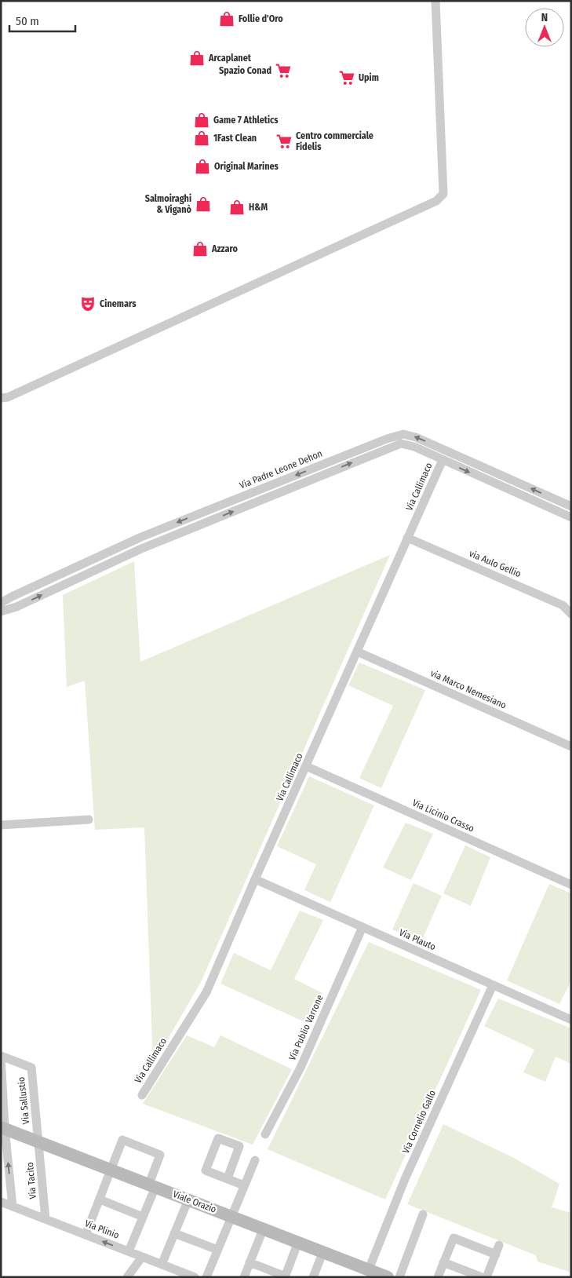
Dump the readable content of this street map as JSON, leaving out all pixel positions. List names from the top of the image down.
{
  "streets": {
    "street": [
      "Via Padre Leone Dehon",
      "Via Callimaco",
      "via Aulo Gellio",
      "via Marco Nemesiano",
      "Via Licinio Crasso",
      "Via Plauto",
      "Via Publio Varrone",
      "Via Sallustio",
      "Via Cornelio Gallo",
      "Via Tacito",
      "Viale Orazio",
      "Via Plinio"
    ]
  },
  "crossings": [
    ["Via Padre Leone Dehon", "Via Callimaco"],
    ["Via Callimaco", "via Aulo Gellio"],
    ["Via Callimaco", "via Marco Nemesiano"],
    ["Via Callimaco", "Via Licinio Crasso"],
    ["Via Callimaco", "Via Plauto"],
    ["Via Plauto", "Via Publio Varrone"],
    ["Via Plauto", "Via Cornelio Gallo"],
    ["Via Sallustio", "Via Tacito"],
    ["Via Sallustio", "Viale Orazio"],
    ["Via Cornelio Gallo", "Viale Orazio"],
    ["Via Tacito", "Viale Orazio"],
    ["Via Tacito", "Via Plinio"]
  ],
  "places": {
    "shop": [
      "Follie d'Oro",
      "Arcaplanet",
      "Game 7 Athletics",
      "1Fast Clean",
      "Original Marines",
      "Salmoiraghi & Viganò",
      "H&M",
      "Azzaro"
    ],
    "supermarket": ["Spazio Conad", "Upim", "Centro commerciale Fidelis"],
    "theatre": ["Cinemars"]
  },
  "scale_bar": "50 m",
  "north": "top"
}
